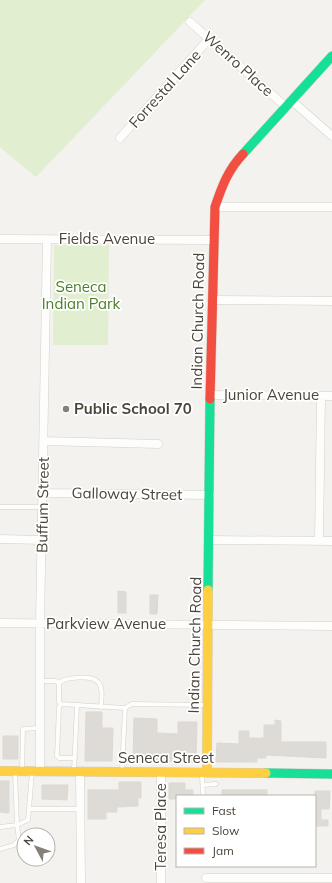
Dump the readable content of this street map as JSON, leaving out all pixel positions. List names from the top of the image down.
{
  "streets": {
    "street": [
      "Wenro Place",
      "Forrestal Lane",
      "Fields Avenue",
      "Indian Church Road",
      "Junior Avenue",
      "Galloway Street",
      "Buffum Street",
      "Parkview Avenue",
      "Seneca Street",
      "Teresa Place"
    ]
  },
  "crossings": [
    ["Wenro Place", "Forrestal Lane"],
    ["Wenro Place", "Indian Church Road"],
    ["Fields Avenue", "Indian Church Road"],
    ["Fields Avenue", "Buffum Street"],
    ["Indian Church Road", "Junior Avenue"],
    ["Indian Church Road", "Galloway Street"],
    ["Indian Church Road", "Parkview Avenue"],
    ["Indian Church Road", "Seneca Street"],
    ["Galloway Street", "Buffum Street"],
    ["Buffum Street", "Parkview Avenue"],
    ["Buffum Street", "Seneca Street"],
    ["Seneca Street", "Teresa Place"]
  ],
  "parks": ["Seneca Indian Park"],
  "places": ["Public School 70"],
  "legend": ["Fast", "Slow", "Jam"],
  "north": "top left"
}
